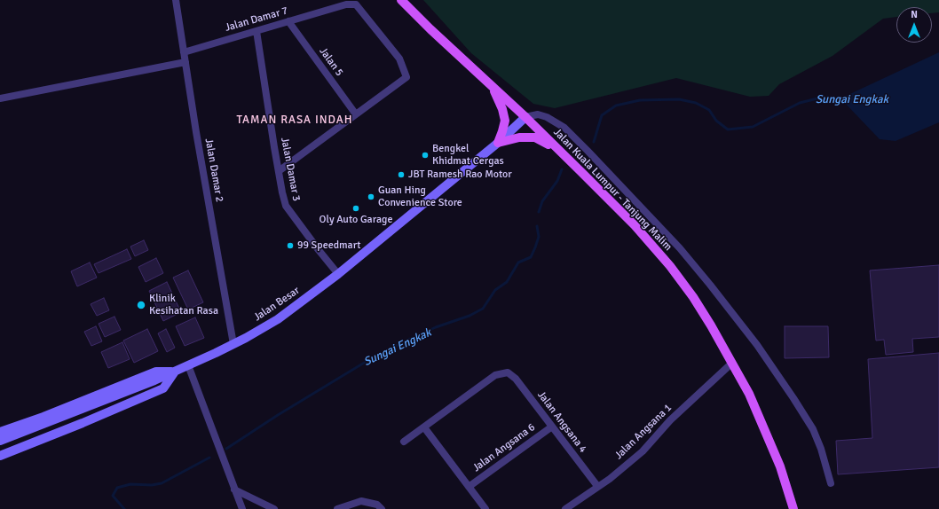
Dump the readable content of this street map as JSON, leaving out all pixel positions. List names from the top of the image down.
{
  "streets": {
    "main road": ["Jalan Kuala Lumpur - Tanjung Malim", "Jalan Besar"],
    "street": [
      "Jalan Damar 7",
      "Jalan 5",
      "Jalan Damar 3",
      "Jalan Damar 2",
      "Jalan Angsana 4",
      "Jalan Angsana 1",
      "Jalan Angsana 6"
    ]
  },
  "crossings": [
    ["Jalan Damar 7", "Jalan 5"],
    ["Jalan Damar 7", "Jalan Damar 3"],
    ["Jalan Damar 7", "Jalan Damar 2"],
    ["Jalan Damar 3", "Jalan Besar"],
    ["Jalan Damar 2", "Jalan Besar"],
    ["Jalan Kuala Lumpur - Tanjung Malim", "Jalan Besar"],
    ["Jalan Kuala Lumpur - Tanjung Malim", "Jalan Angsana 1"],
    ["Jalan Angsana 4", "Jalan Angsana 1"],
    ["Jalan Angsana 4", "Jalan Angsana 6"]
  ],
  "districts": ["TAMAN RASA INDAH"],
  "water": ["Sungai Engkak"],
  "places": [
    "Bengkel Khidmat Cergas",
    "JBT Ramesh Rao Motor",
    "Guan Hing Convenience Store",
    "Oly Auto Garage",
    "99 Speedmart",
    "Klinik Kesihatan Rasa"
  ],
  "north": "top"
}
